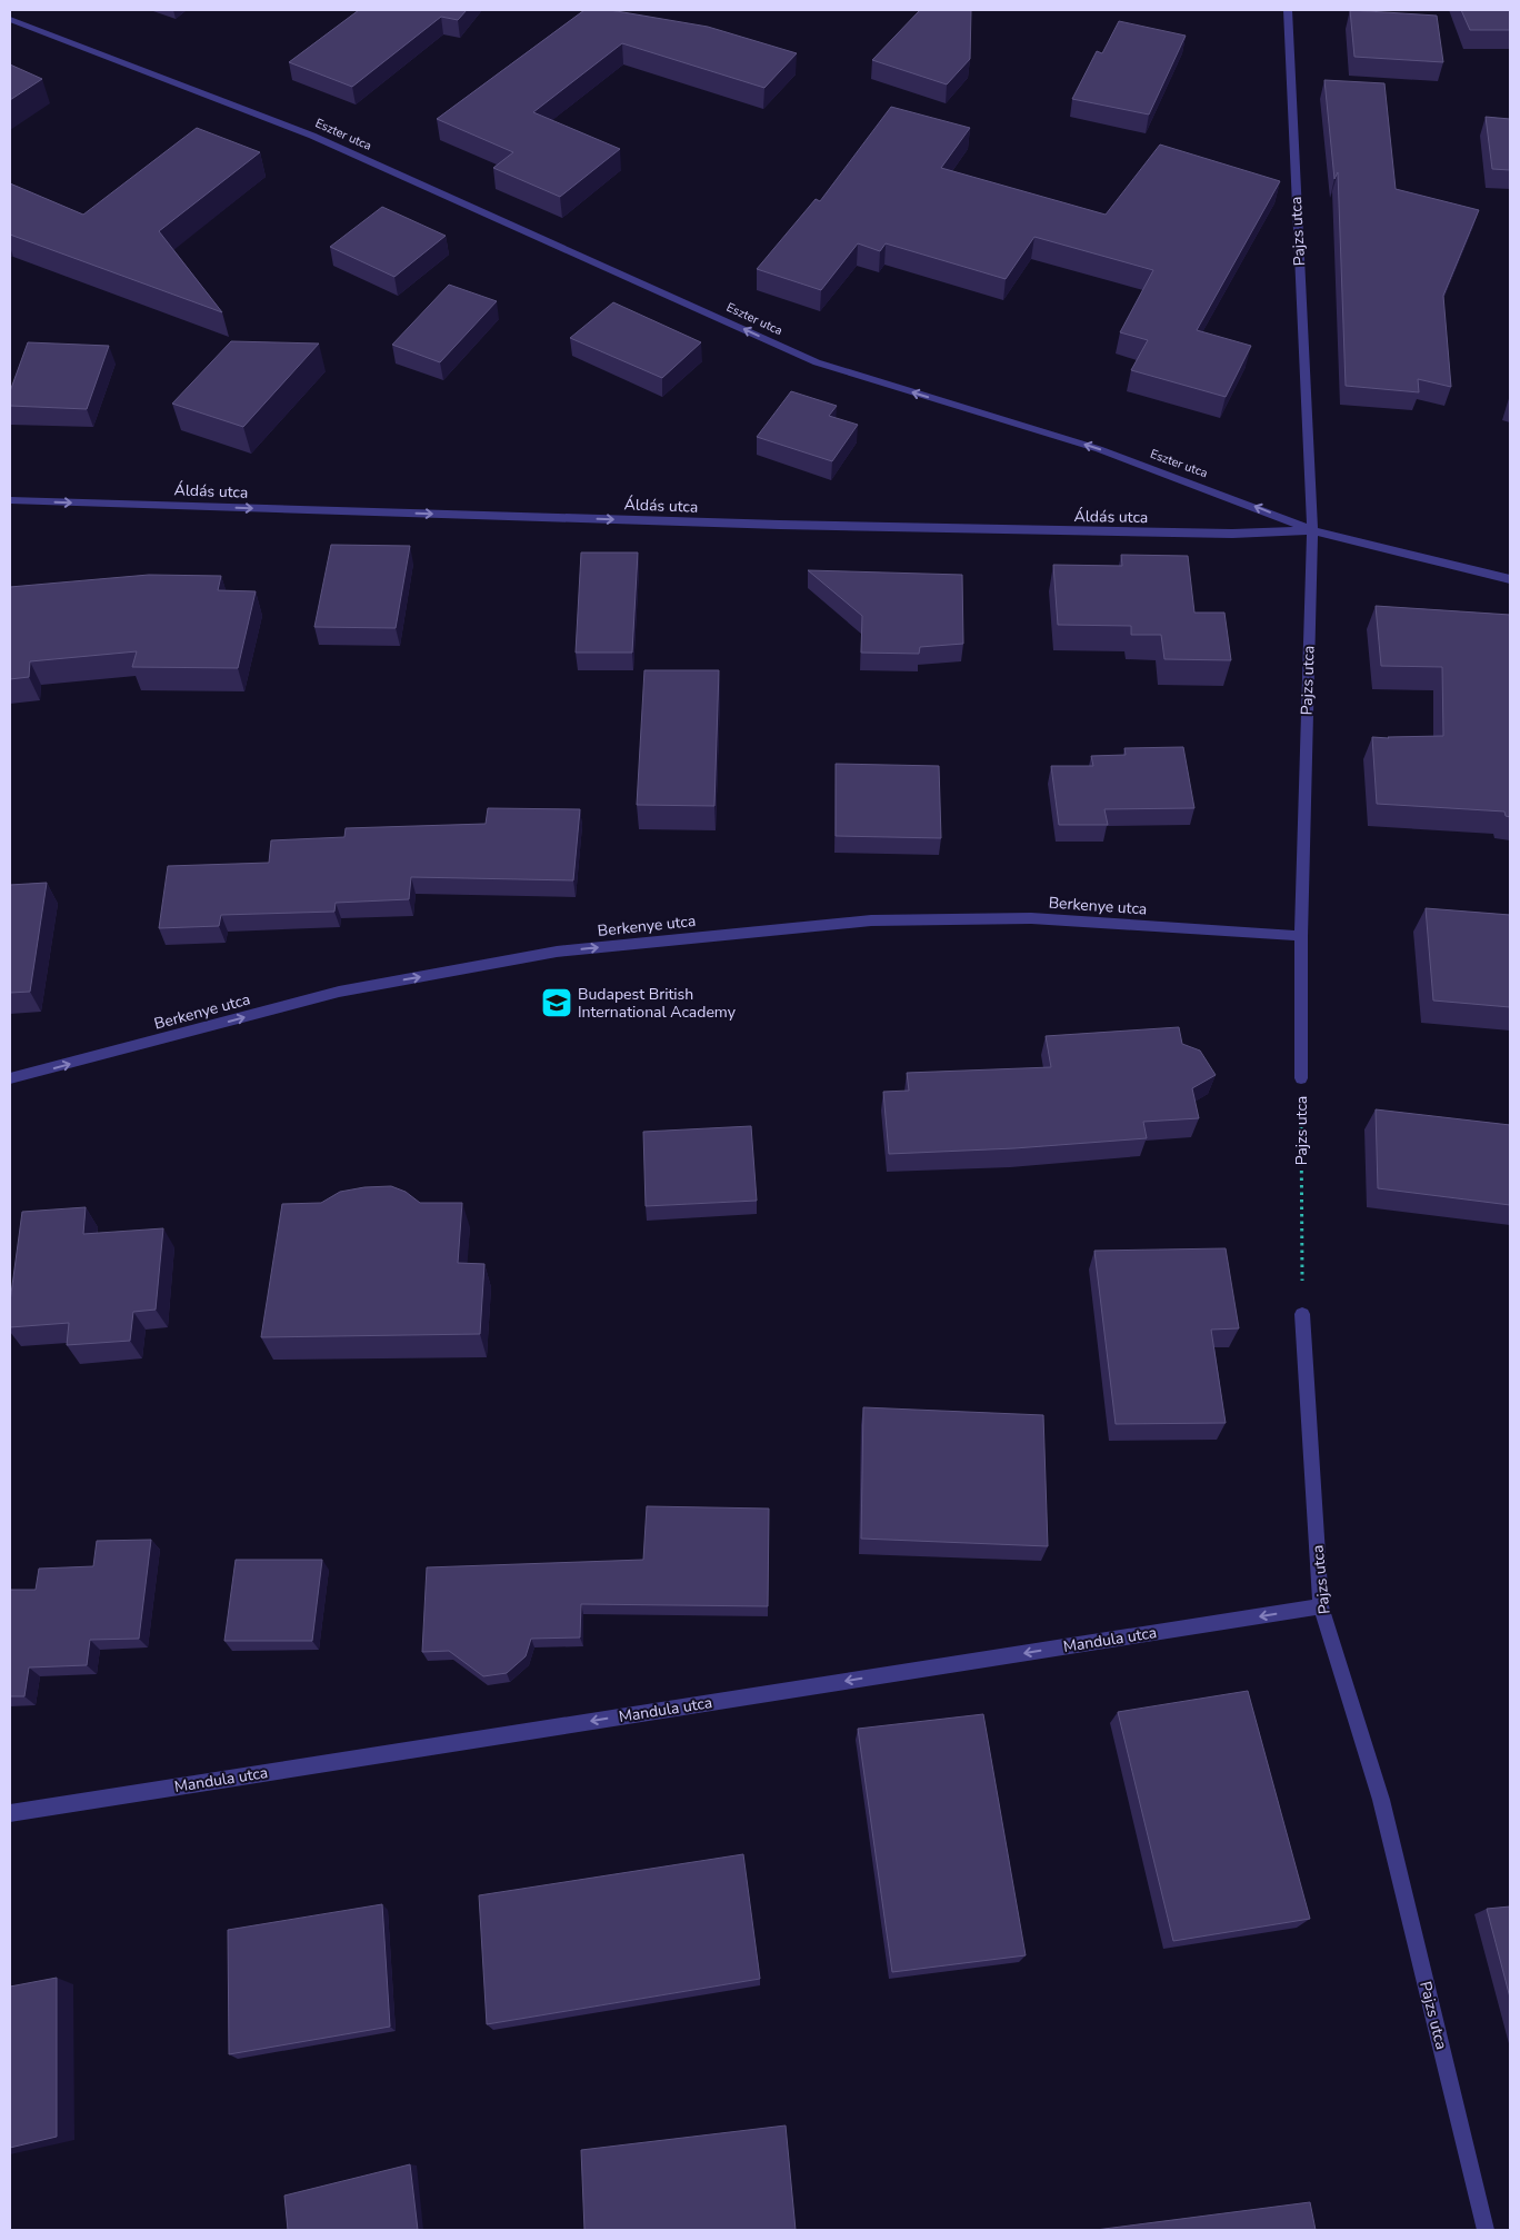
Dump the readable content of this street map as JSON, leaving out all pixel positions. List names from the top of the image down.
{
  "streets": {
    "street": [
      "Eszter utca",
      "Pajzs utca",
      "Áldás utca",
      "Berkenye utca",
      "Mandula utca"
    ]
  },
  "crossings": [
    ["Eszter utca", "Pajzs utca"],
    ["Eszter utca", "Áldás utca"],
    ["Pajzs utca", "Áldás utca"],
    ["Pajzs utca", "Berkenye utca"],
    ["Pajzs utca", "Mandula utca"]
  ],
  "one_way": [
    "Eszter utca",
    "Áldás utca",
    "Berkenye utca",
    "Mandula utca"
  ],
  "places": {
    "school or university": ["Budapest British International Academy"]
  }
}
